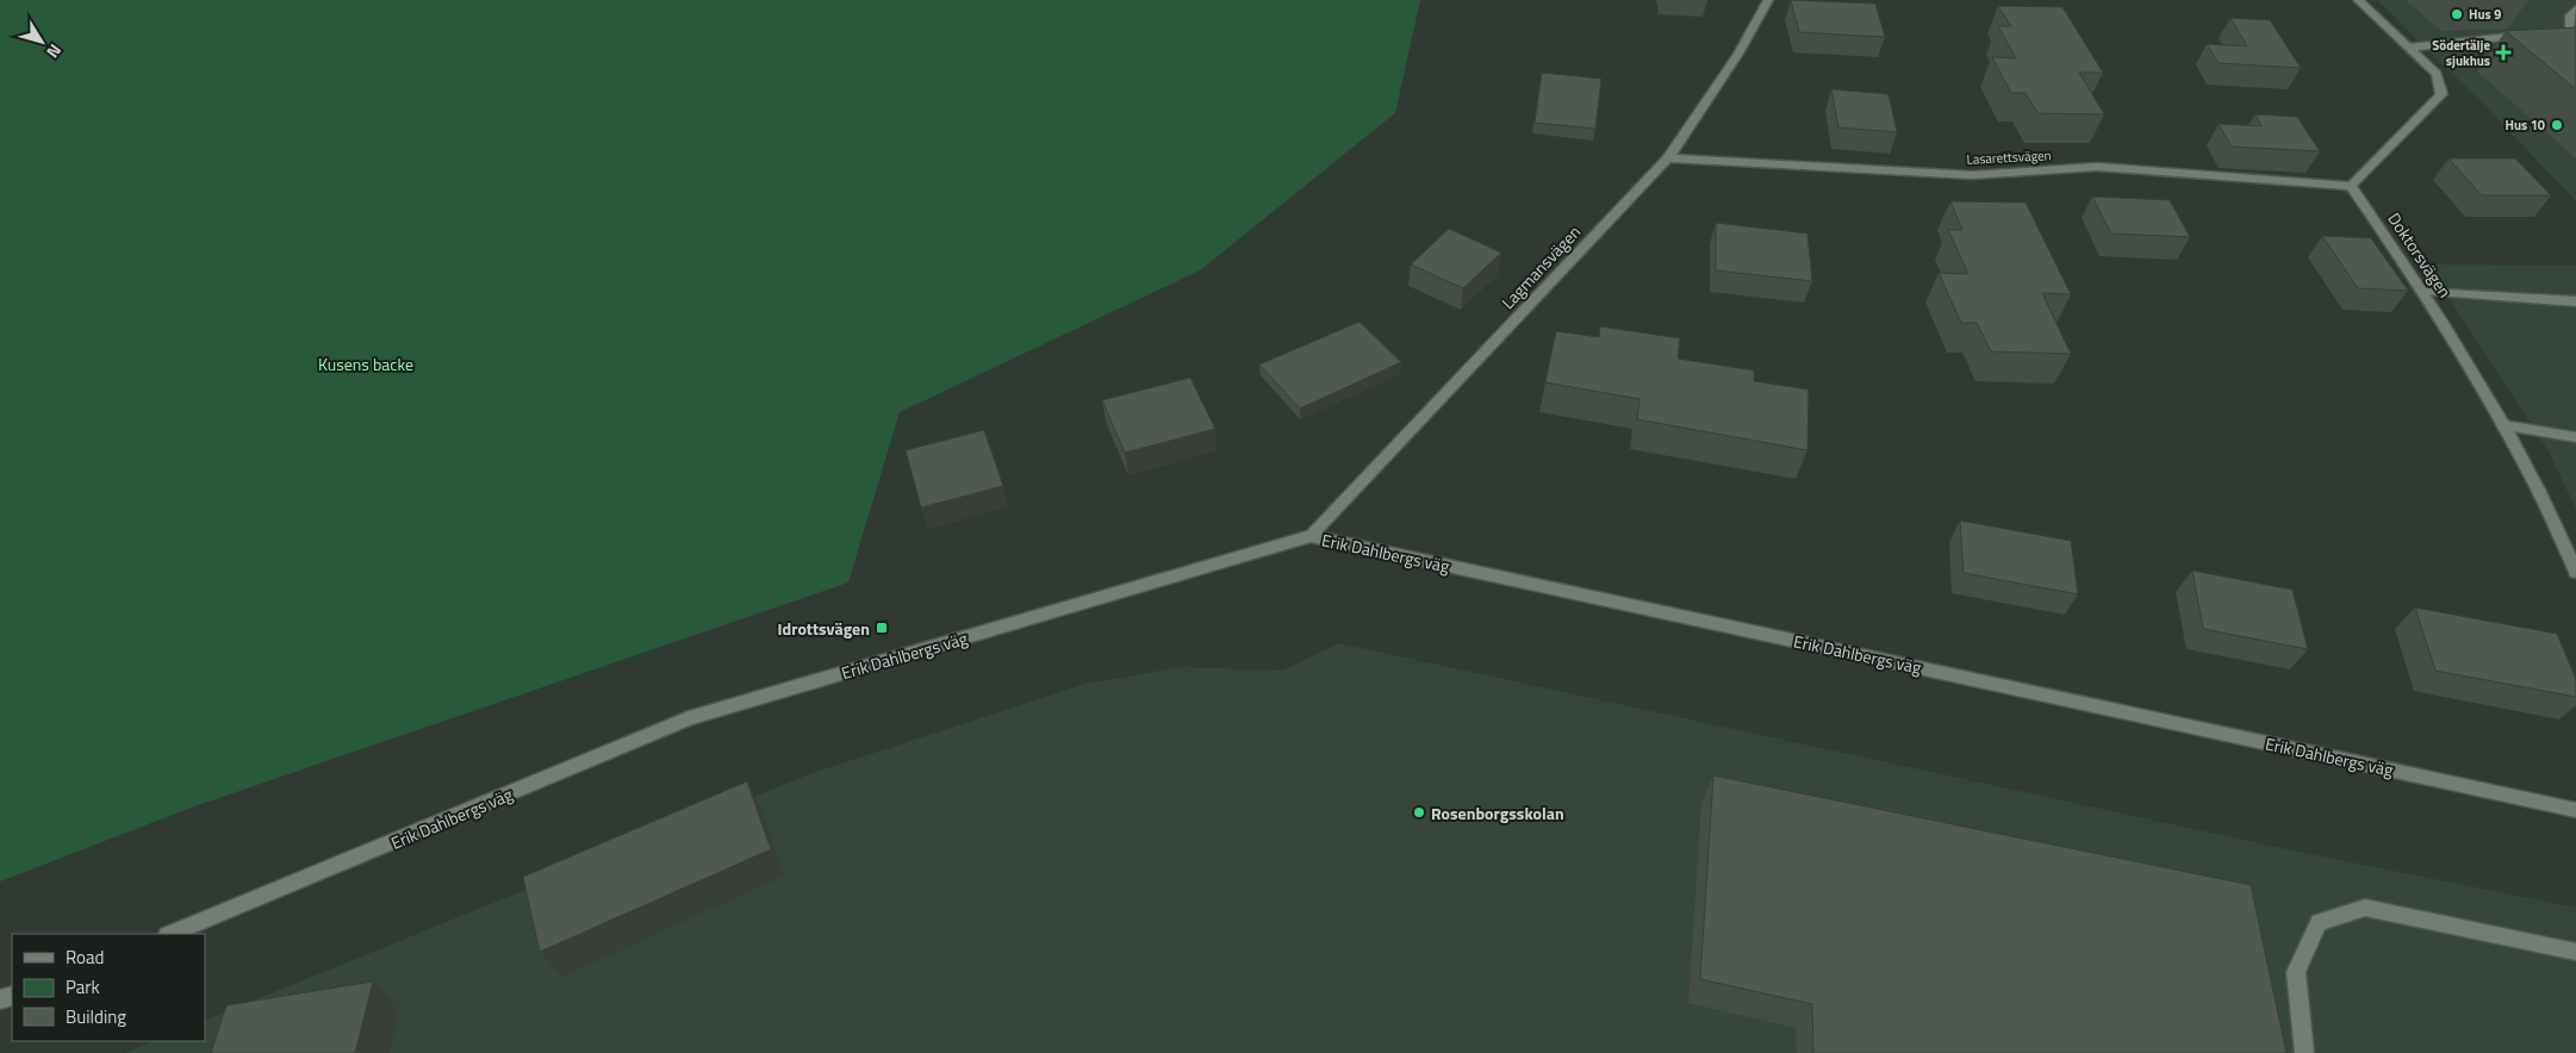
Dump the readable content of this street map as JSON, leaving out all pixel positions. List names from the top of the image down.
{
  "streets": {
    "street": [
      "Lasarettsvägen",
      "Doktorsvägen",
      "Lagmansvägen",
      "Erik Dahlbergs väg"
    ]
  },
  "crossings": [
    ["Lasarettsvägen", "Doktorsvägen"],
    ["Lasarettsvägen", "Lagmansvägen"],
    ["Lagmansvägen", "Erik Dahlbergs väg"]
  ],
  "parks": ["Kusens backe"],
  "places": {
    "other": ["Hus 9", "Hus 10", "Rosenborgsskolan"],
    "health": ["Södertälje sjukhus"],
    "transit": ["Idrottsvägen"]
  },
  "legend": ["Road", "Park", "Building"],
  "north": "bottom right"
}
